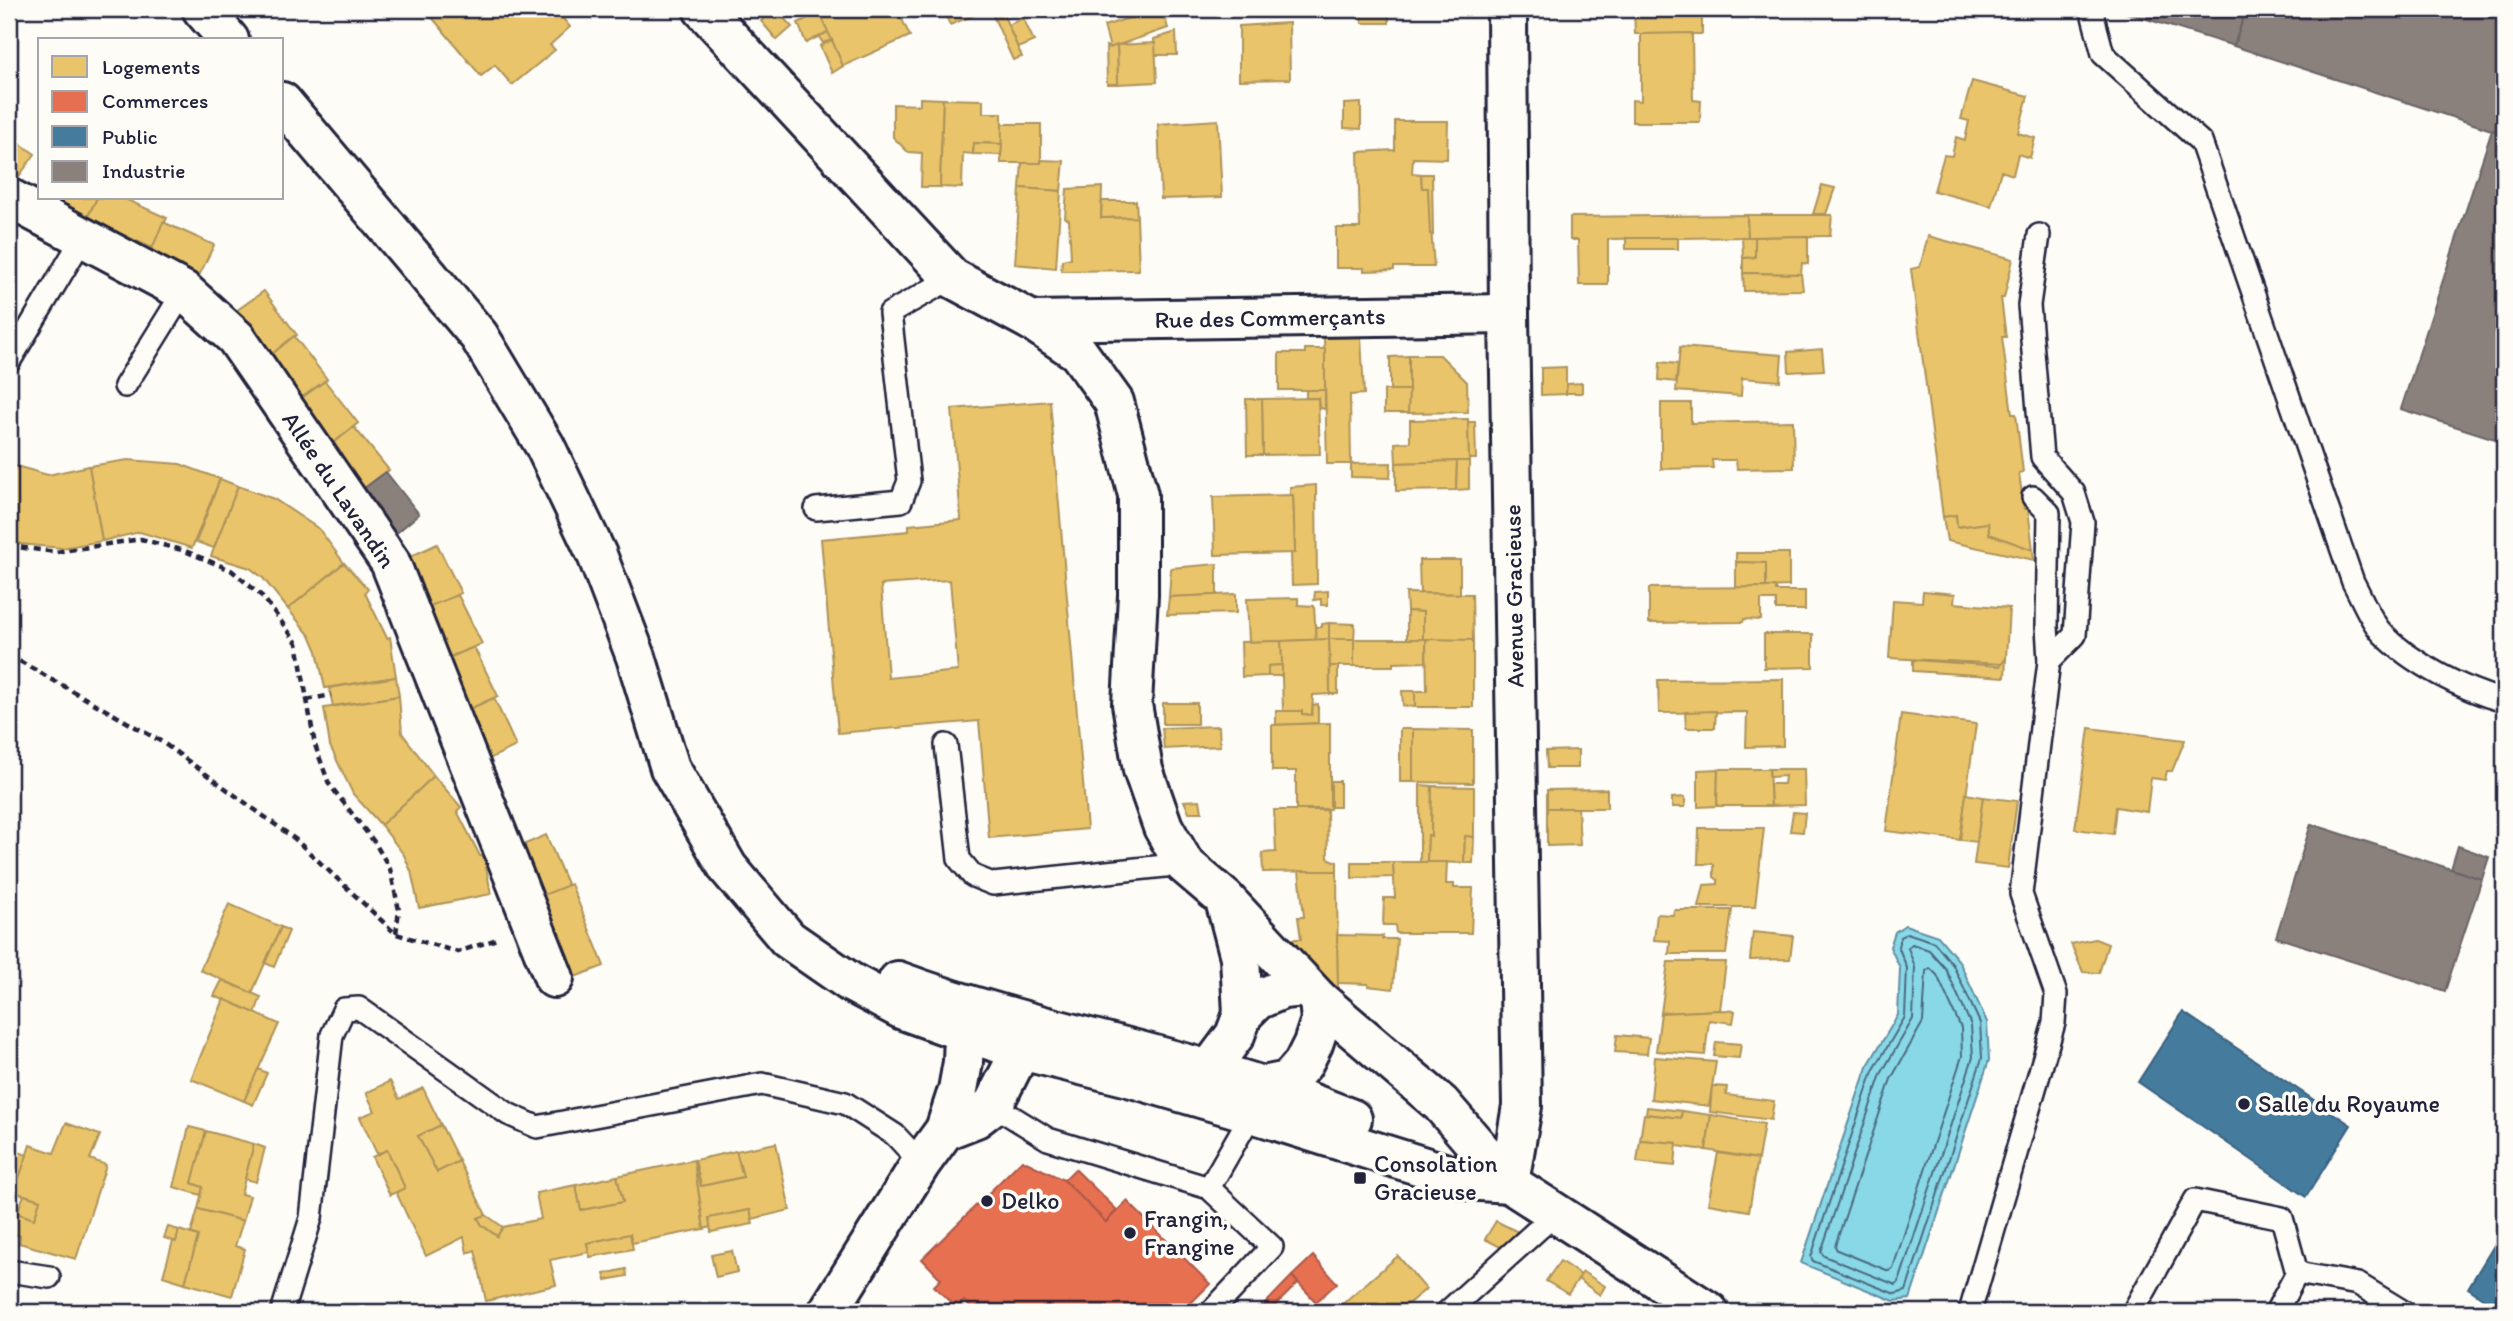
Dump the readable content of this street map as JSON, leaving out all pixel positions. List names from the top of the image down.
{
  "streets": {
    "street": ["Rue des Commerçants", "Allée du Lavandin", "Avenue Gracieuse"]
  },
  "crossings": [
    ["Rue des Commerçants", "Avenue Gracieuse"]
  ],
  "places": {
    "other": ["Salle du Royaume", "Delko", "Frangin, Frangine"],
    "transit": ["Consolation Gracieuse"]
  },
  "legend": [
    "Logements",
    "Commerces",
    "Public",
    "Industrie"
  ]
}
